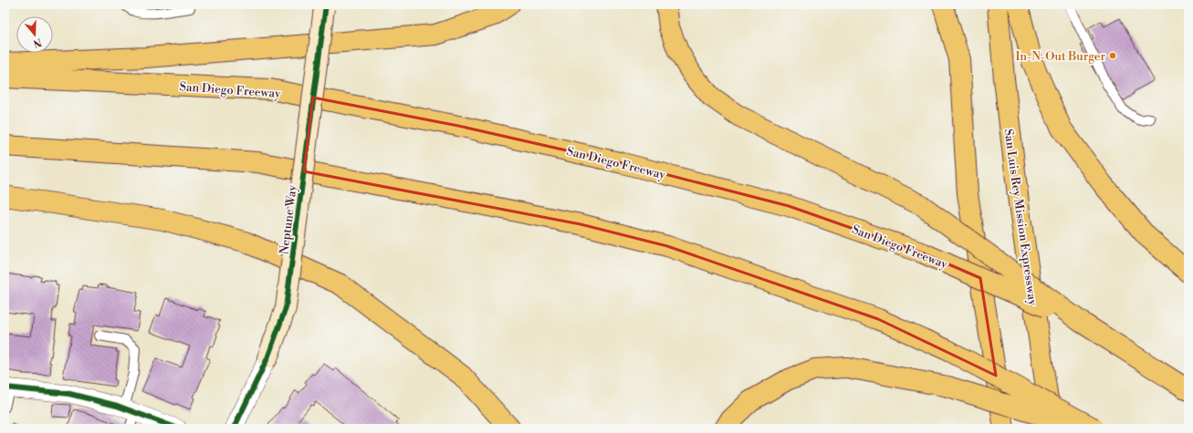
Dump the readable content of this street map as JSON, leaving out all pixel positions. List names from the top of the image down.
{
  "streets": {
    "highway": ["San Diego Freeway", "San Luis Rey Mission Expressway"],
    "street": ["Neptune Way"]
  },
  "places": ["In-N-Out Burger"],
  "north": "bottom"
}
